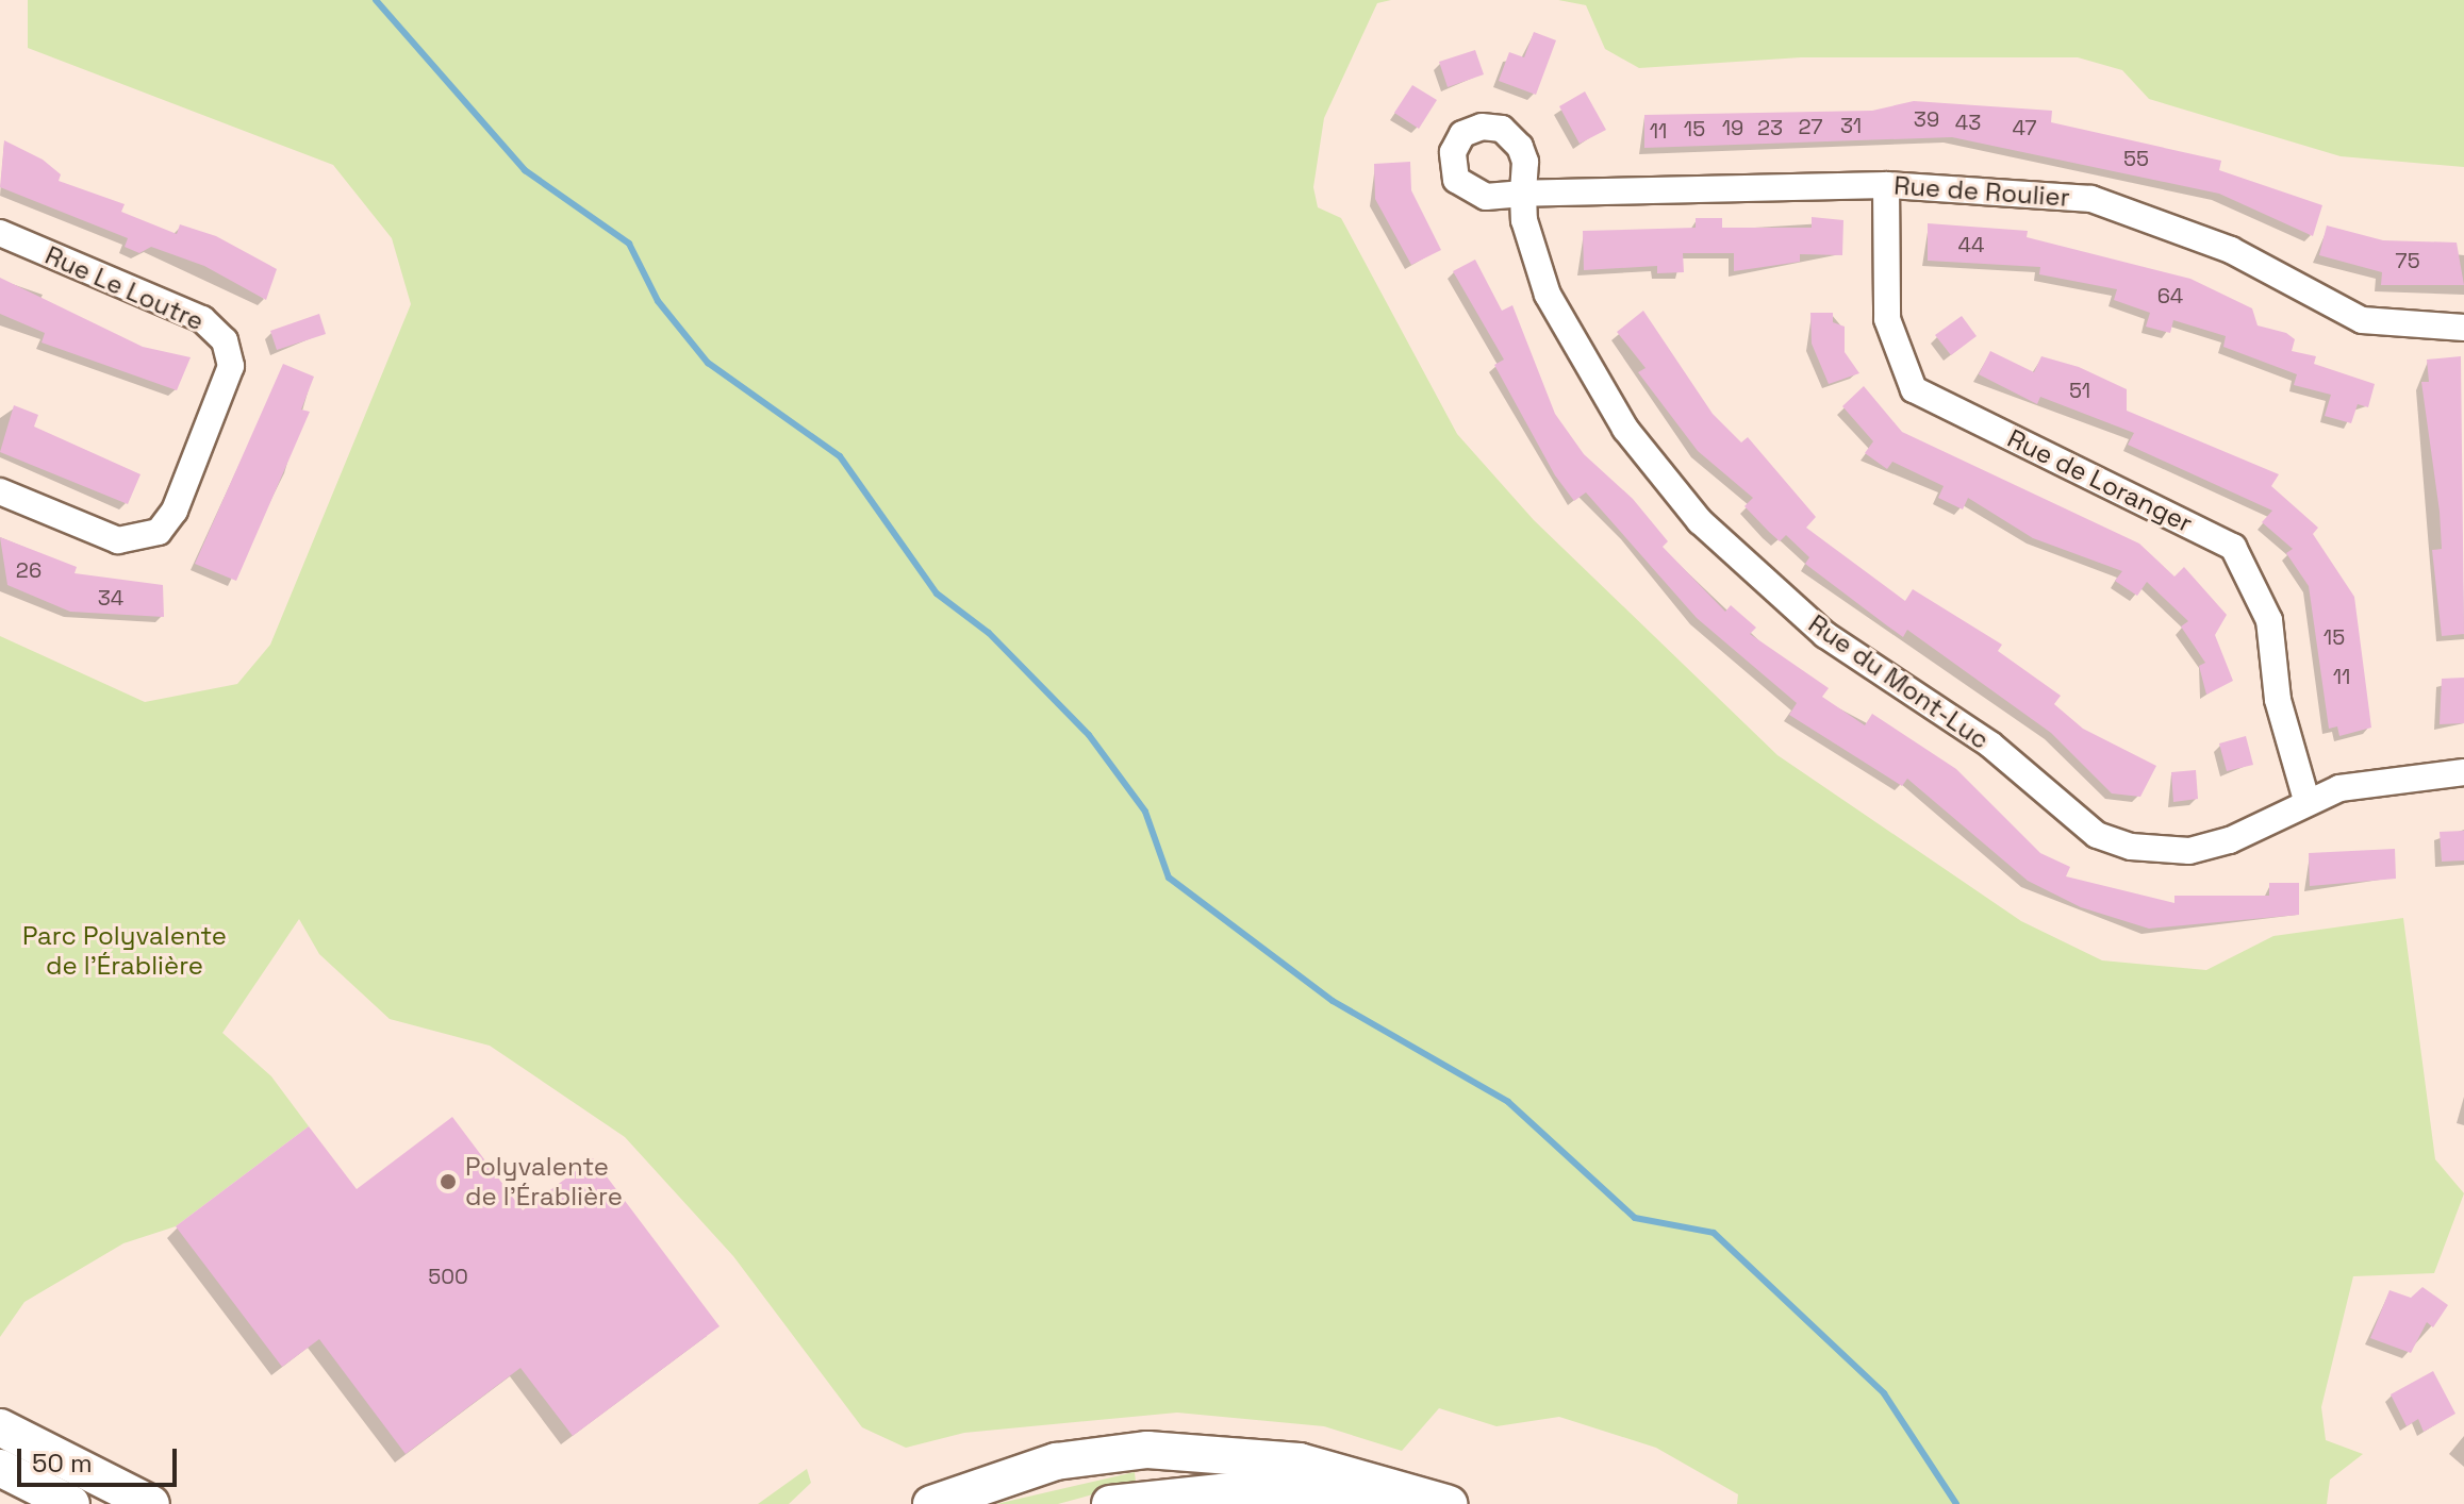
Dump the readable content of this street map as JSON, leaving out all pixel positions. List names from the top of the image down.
{
  "streets": {
    "street": [
      "Rue de Roulier",
      "Rue Le Loutre",
      "Rue de Loranger",
      "Rue du Mont-Luc"
    ]
  },
  "crossings": [
    ["Rue de Roulier", "Rue de Loranger"],
    ["Rue de Roulier", "Rue du Mont-Luc"],
    ["Rue de Loranger", "Rue du Mont-Luc"]
  ],
  "parks": ["Parc Polyvalente de l'Érablière"],
  "places": ["Polyvalente de l'Érablière"],
  "house_numbers": [
    "39",
    "43",
    "31",
    "27",
    "19",
    "23",
    "47",
    "15",
    "11",
    "55",
    "44",
    "75",
    "64",
    "51",
    "26",
    "34",
    "15",
    "11",
    "500"
  ],
  "scale_bar": "50 m"
}
